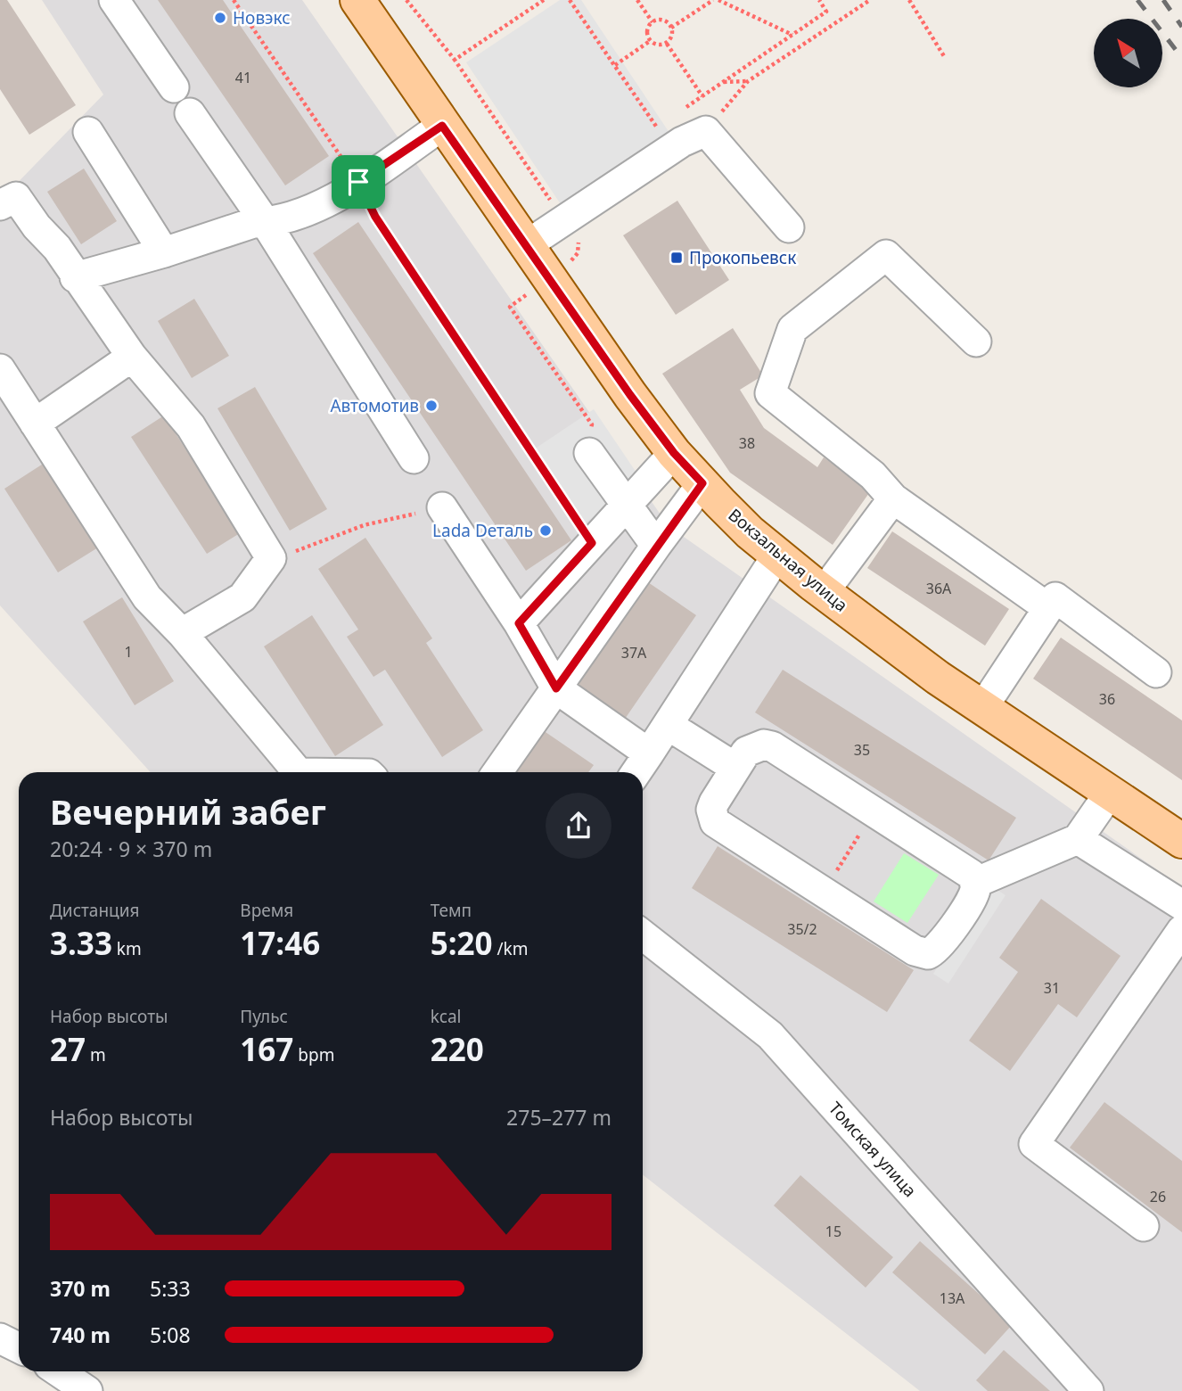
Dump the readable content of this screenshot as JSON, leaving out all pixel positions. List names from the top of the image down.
{
  "streets": {
    "main road": ["Вокзальная улица"],
    "street": ["Томская улица"]
  },
  "places": {
    "other": ["Новэкс", "Автомотив", "Lada Dеталь"],
    "transit": ["Прокопьевск"]
  },
  "house_numbers": [
    "41",
    "38",
    "36А",
    "1",
    "37А",
    "36",
    "35",
    "35/2",
    "31",
    "26",
    "15",
    "13А"
  ],
  "north": "top left",
  "page": {
    "heading": ["Вечерний забег", "20:24 · 9 × 370 m"],
    "stats": [
      ["Дистанция", "3.33 km"],
      ["Время", "17:46"],
      ["Темп", "5:20 /km"],
      ["Набор высоты", "27 m"],
      ["Пульс", "167 bpm"],
      ["kcal", "220"]
    ],
    "chart": ["Набор высоты", "275–277 m"],
    "list": [
      {
        "name": "370 m",
        "note": "5:33"
      },
      {
        "name": "740 m",
        "note": "5:08"
      }
    ]
  }
}
